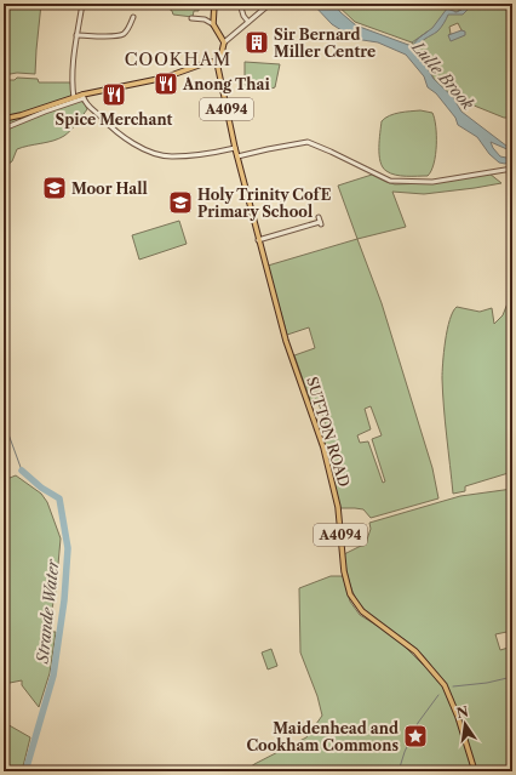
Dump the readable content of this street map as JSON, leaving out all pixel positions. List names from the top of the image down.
{
  "streets": {
    "main road": ["A4094", "SUTTON ROAD"]
  },
  "crossings": [
    ["A4094", "SUTTON ROAD"]
  ],
  "districts": ["COOKHAM"],
  "water": ["Lulle Brook", "Strande Water"],
  "places": {
    "building": ["Sir Bernard Miller Centre"],
    "restaurant": ["Anong Thai", "Spice Merchant"],
    "school or university": ["Moor Hall", "Holy Trinity CofE Primary School"],
    "place": ["Maidenhead and Cookham Commons"]
  },
  "north": "top"
}
